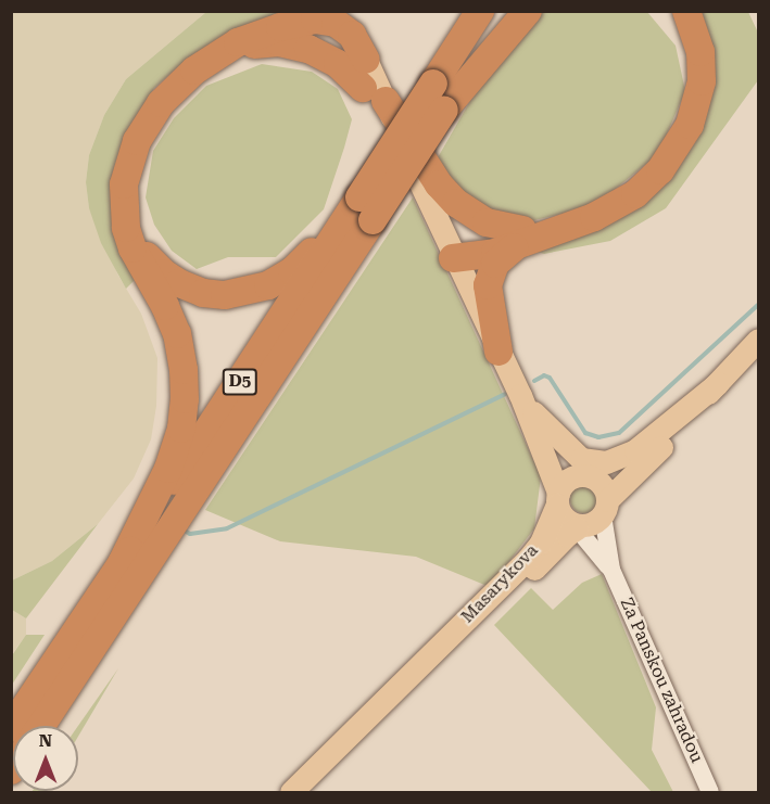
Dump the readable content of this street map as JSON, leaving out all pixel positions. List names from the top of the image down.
{
  "streets": {
    "highway": ["D5"],
    "main road": ["Masarykova"],
    "street": ["Za Panskou zahradou"]
  },
  "crossings": [
    ["Masarykova", "Za Panskou zahradou"]
  ],
  "north": "top"
}
